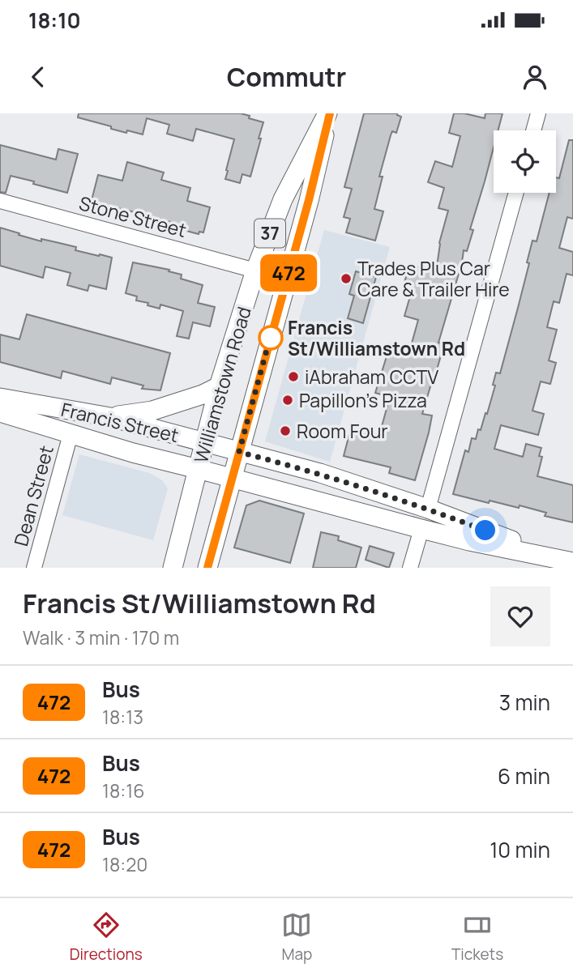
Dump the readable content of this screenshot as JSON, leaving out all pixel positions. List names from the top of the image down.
{
  "streets": {
    "main road": ["37", "Williamstown Road", "Francis Street"],
    "street": ["Stone Street", "Dean Street"]
  },
  "crossings": [
    ["Stone Street", "Williamstown Road"],
    ["Williamstown Road", "Francis Street"],
    ["Francis Street", "Dean Street"]
  ],
  "places": [
    "Trades Plus Car Care & Trailer Hire",
    "Francis St/Williamstown Rd",
    "iAbraham CCTV",
    "Papillon's Pizza",
    "Room Four"
  ],
  "lines": ["bus line 472"],
  "page": {
    "status": "18:10",
    "header": "Commutr",
    "on_map": "472",
    "heading": ["Francis St/Williamstown Rd", "Walk · 3 min · 170 m"],
    "list": [
      {
        "mark": "472",
        "name": "Bus",
        "note": "18:13",
        "value": "3 min"
      },
      {
        "mark": "472",
        "name": "Bus",
        "note": "18:16",
        "value": "6 min"
      },
      {
        "mark": "472",
        "name": "Bus",
        "note": "18:20",
        "value": "10 min"
      }
    ],
    "tabs": ["Directions", "Map", "Tickets"]
  }
}
